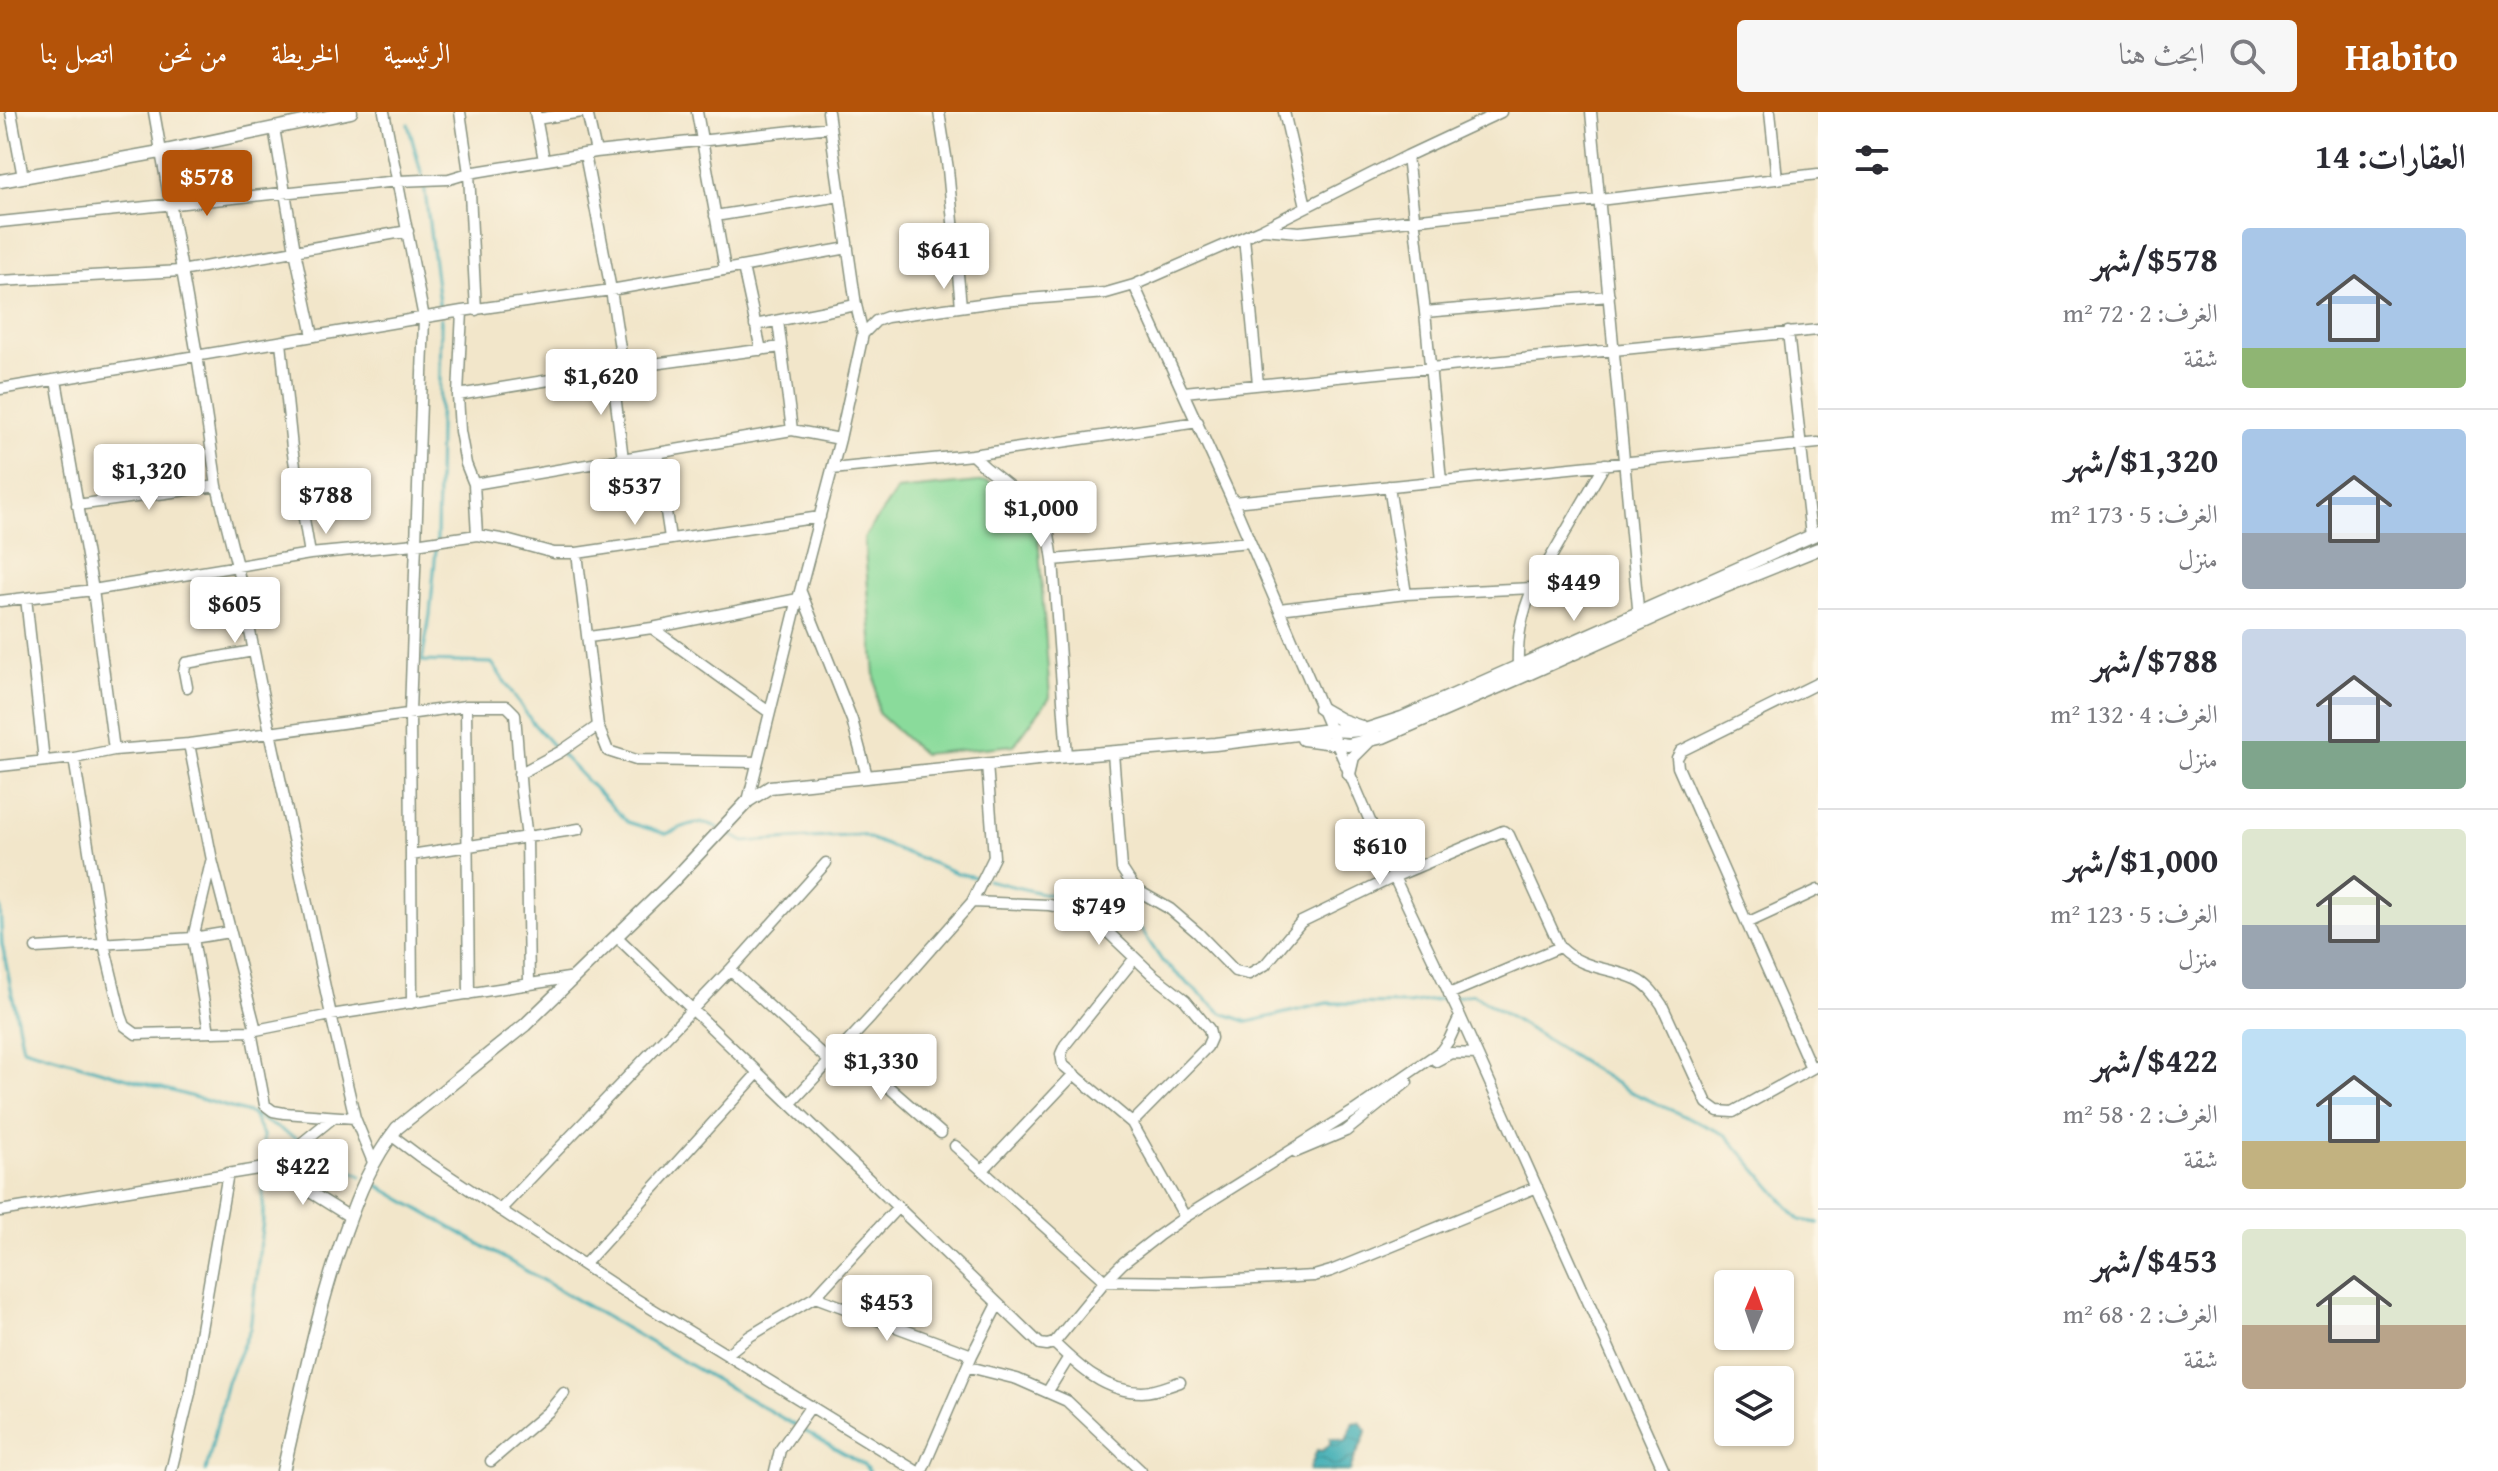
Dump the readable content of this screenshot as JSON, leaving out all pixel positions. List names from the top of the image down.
{
  "north": "top",
  "page": {
    "header": "Habito",
    "search": "ابحث هنا",
    "nav": [
      "الرئيسية",
      "الخريطة",
      "من نحن",
      "اتصل بنا"
    ],
    "heading": "العقارات: 14",
    "price": [
      "$578",
      "$641",
      "$1,620",
      "$1,320",
      "$537",
      "$788",
      "$1,000",
      "$449",
      "$605",
      "$610",
      "$749",
      "$1,330",
      "$422",
      "$453"
    ],
    "list": [
      {
        "name": "$578/شهر",
        "note": "الغرف: 2 · 72 m² · شقة"
      },
      {
        "name": "$1,320/شهر",
        "note": "الغرف: 5 · 173 m² · منزل"
      },
      {
        "name": "$788/شهر",
        "note": "الغرف: 4 · 132 m² · منزل"
      },
      {
        "name": "$1,000/شهر",
        "note": "الغرف: 5 · 123 m² · منزل"
      },
      {
        "name": "$422/شهر",
        "note": "الغرف: 2 · 58 m² · شقة"
      },
      {
        "name": "$453/شهر",
        "note": "الغرف: 2 · 68 m² · شقة"
      }
    ]
  }
}
